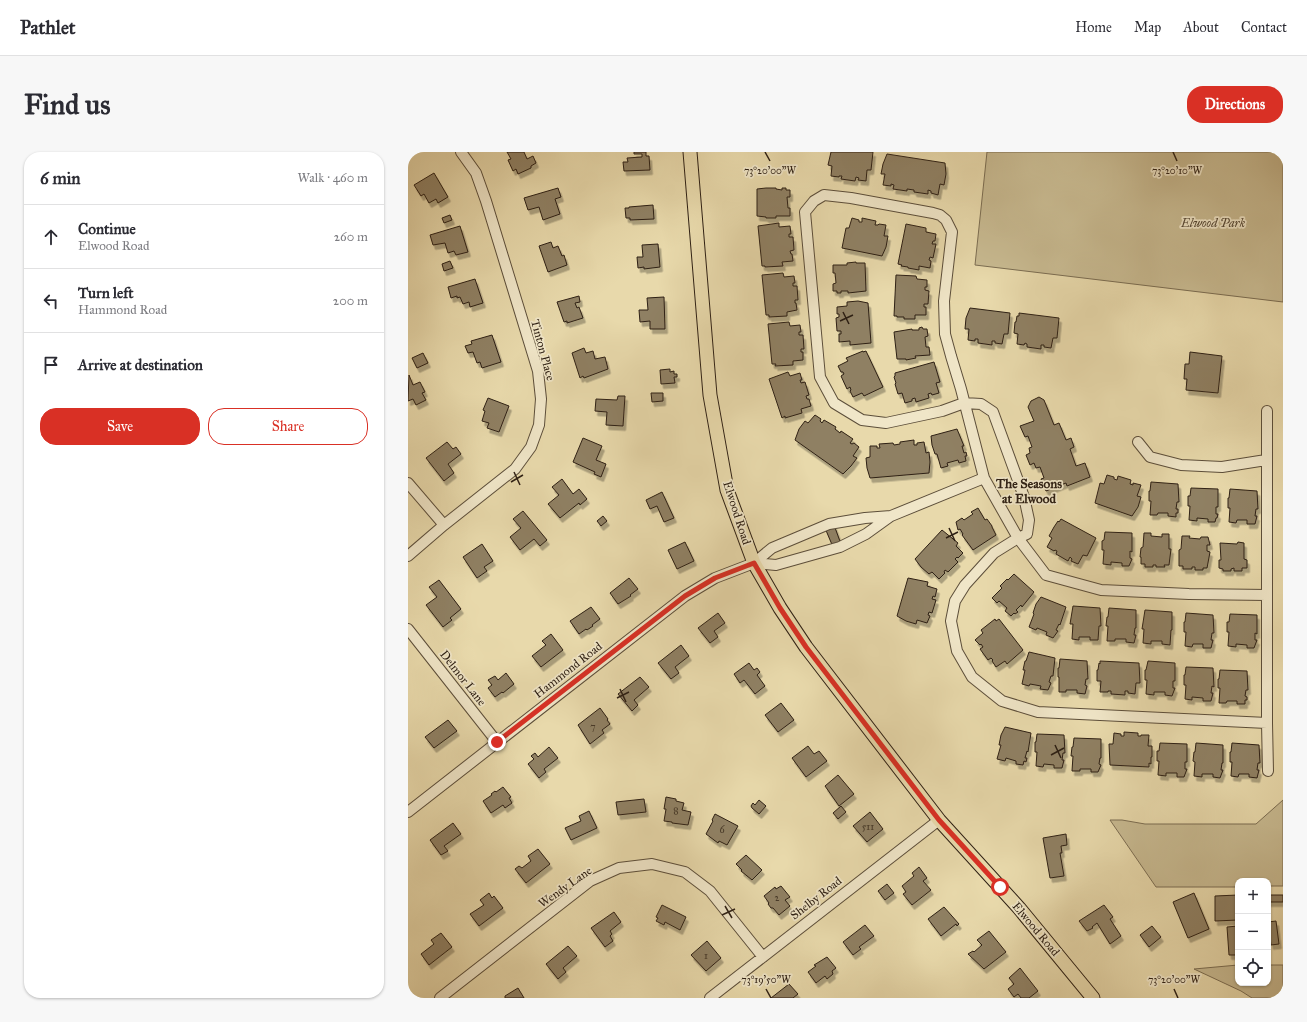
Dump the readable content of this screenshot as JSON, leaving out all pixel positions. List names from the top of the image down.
{
  "streets": {
    "main road": ["Elwood Road"],
    "street": [
      "Tinton Place",
      "Hammond Road",
      "Delmor Lane",
      "Wendy Lane",
      "Shelby Road"
    ]
  },
  "crossings": [
    ["Elwood Road", "Hammond Road"],
    ["Elwood Road", "Shelby Road"],
    ["Hammond Road", "Delmor Lane"],
    ["Wendy Lane", "Shelby Road"]
  ],
  "districts": ["The Seasons at Elwood"],
  "parks": ["Elwood Park"],
  "house_numbers": [
    "7",
    "8",
    "511",
    "6",
    "2",
    "1"
  ],
  "page": {
    "header": "Pathlet",
    "nav": [
      "Home",
      "Map",
      "About",
      "Contact"
    ],
    "buttons": [
      "Directions",
      ["Save", "Share"]
    ],
    "title": "Find us",
    "heading": ["6 min", "Walk · 460 m"],
    "list": [
      ["Continue", "Elwood Road", "260 m"],
      ["Turn left", "Hammond Road", "200 m"],
      "Arrive at destination"
    ],
    "map_buttons": ["+", "−"]
  },
  "coordinates": ["73°20'00\"W", "73°20'10\"W", "73°19'50\"W"]
}
